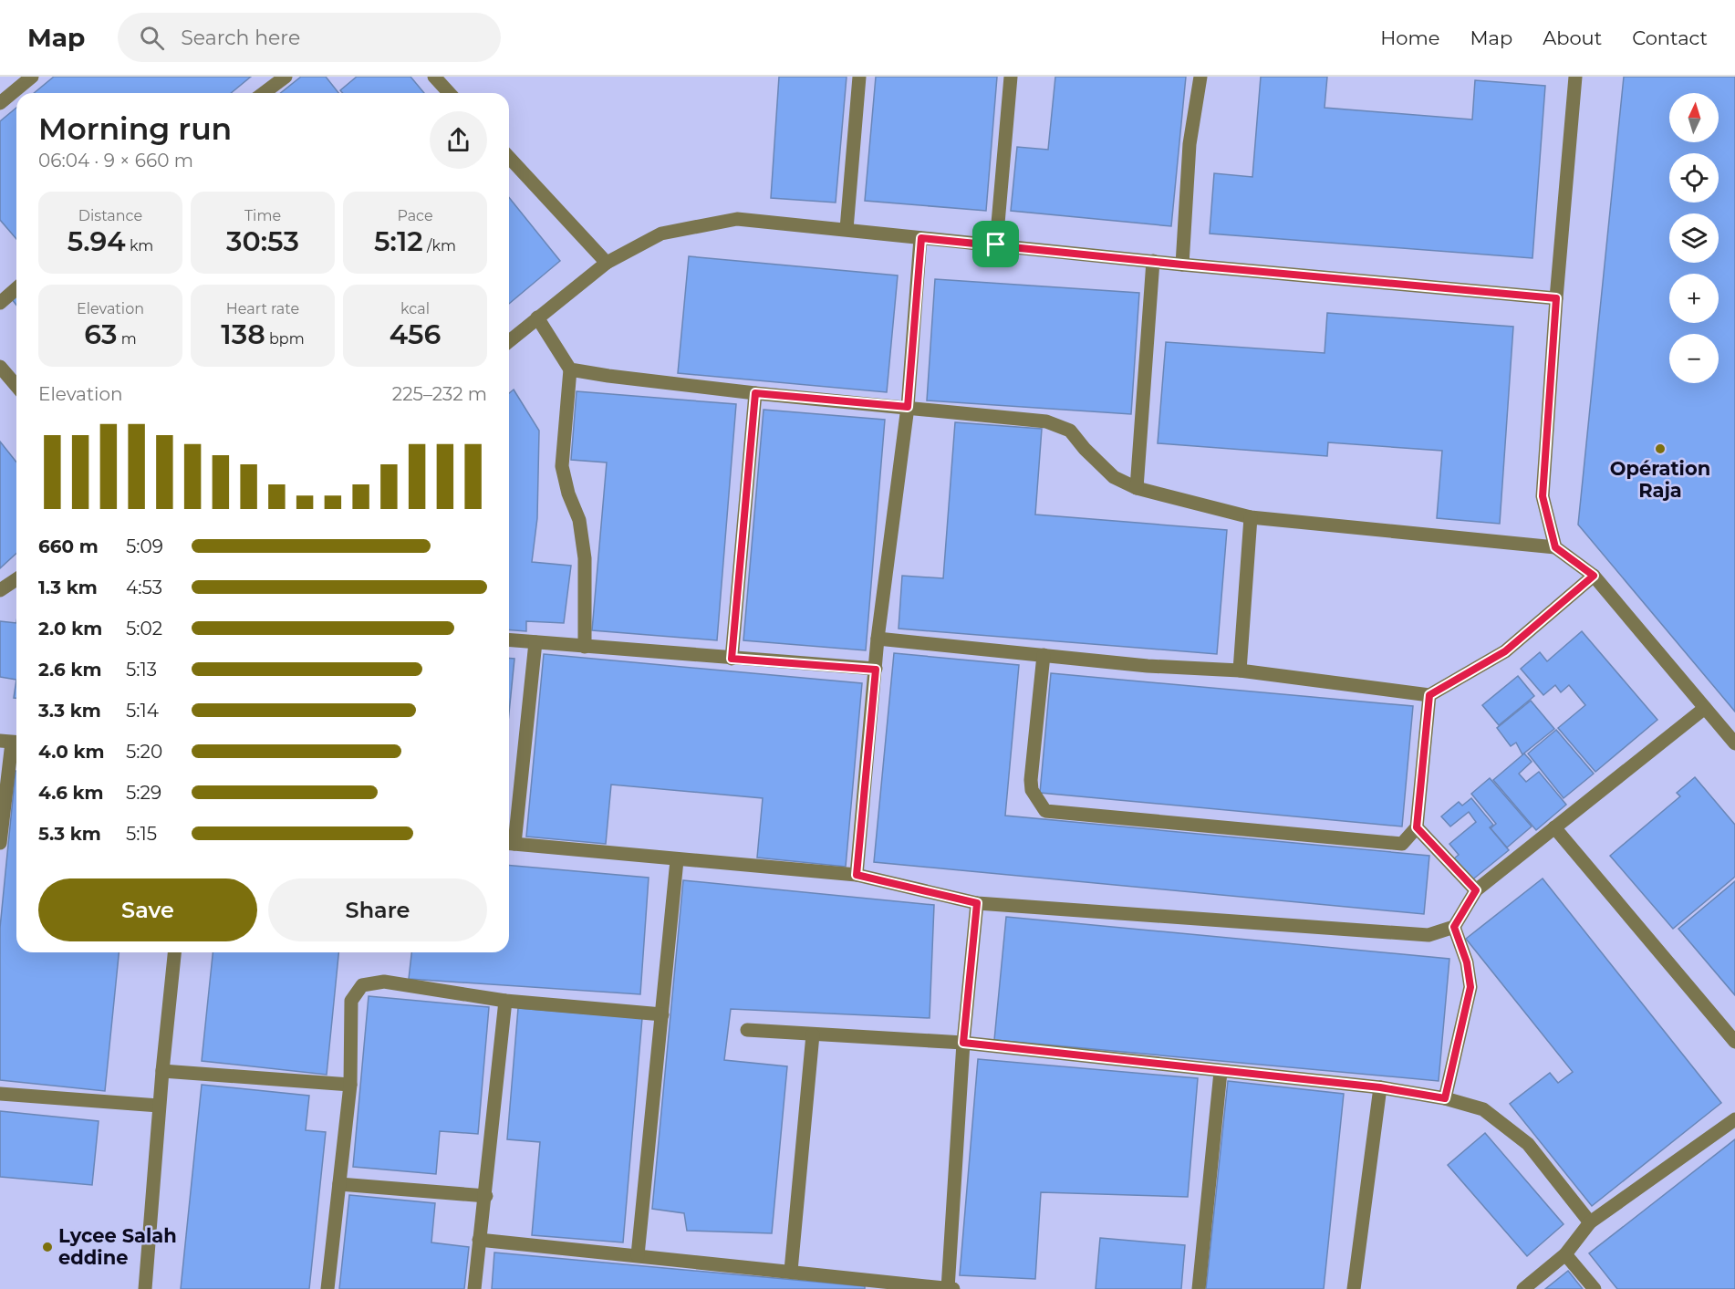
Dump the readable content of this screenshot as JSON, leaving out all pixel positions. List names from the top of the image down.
{
  "places": ["Opération Raja", "Lycee Salah eddine"],
  "north": "top",
  "page": {
    "header": "Map",
    "search": "Search here",
    "nav": [
      "Home",
      "Map",
      "About",
      "Contact"
    ],
    "map_buttons": ["+", "−"],
    "heading": ["Morning run", "06:04 · 9 × 660 m"],
    "stats": [
      ["Distance", "5.94 km"],
      ["Time", "30:53"],
      ["Pace", "5:12 /km"],
      ["Elevation", "63 m"],
      ["Heart rate", "138 bpm"],
      ["kcal", "456"]
    ],
    "chart": ["Elevation", "225–232 m"],
    "list": [
      {
        "name": "660 m",
        "note": "5:09"
      },
      {
        "name": "1.3 km",
        "note": "4:53"
      },
      {
        "name": "2.0 km",
        "note": "5:02"
      },
      {
        "name": "2.6 km",
        "note": "5:13"
      },
      {
        "name": "3.3 km",
        "note": "5:14"
      },
      {
        "name": "4.0 km",
        "note": "5:20"
      },
      {
        "name": "4.6 km",
        "note": "5:29"
      },
      {
        "name": "5.3 km",
        "note": "5:15"
      }
    ],
    "buttons": ["Save", "Share"]
  }
}
